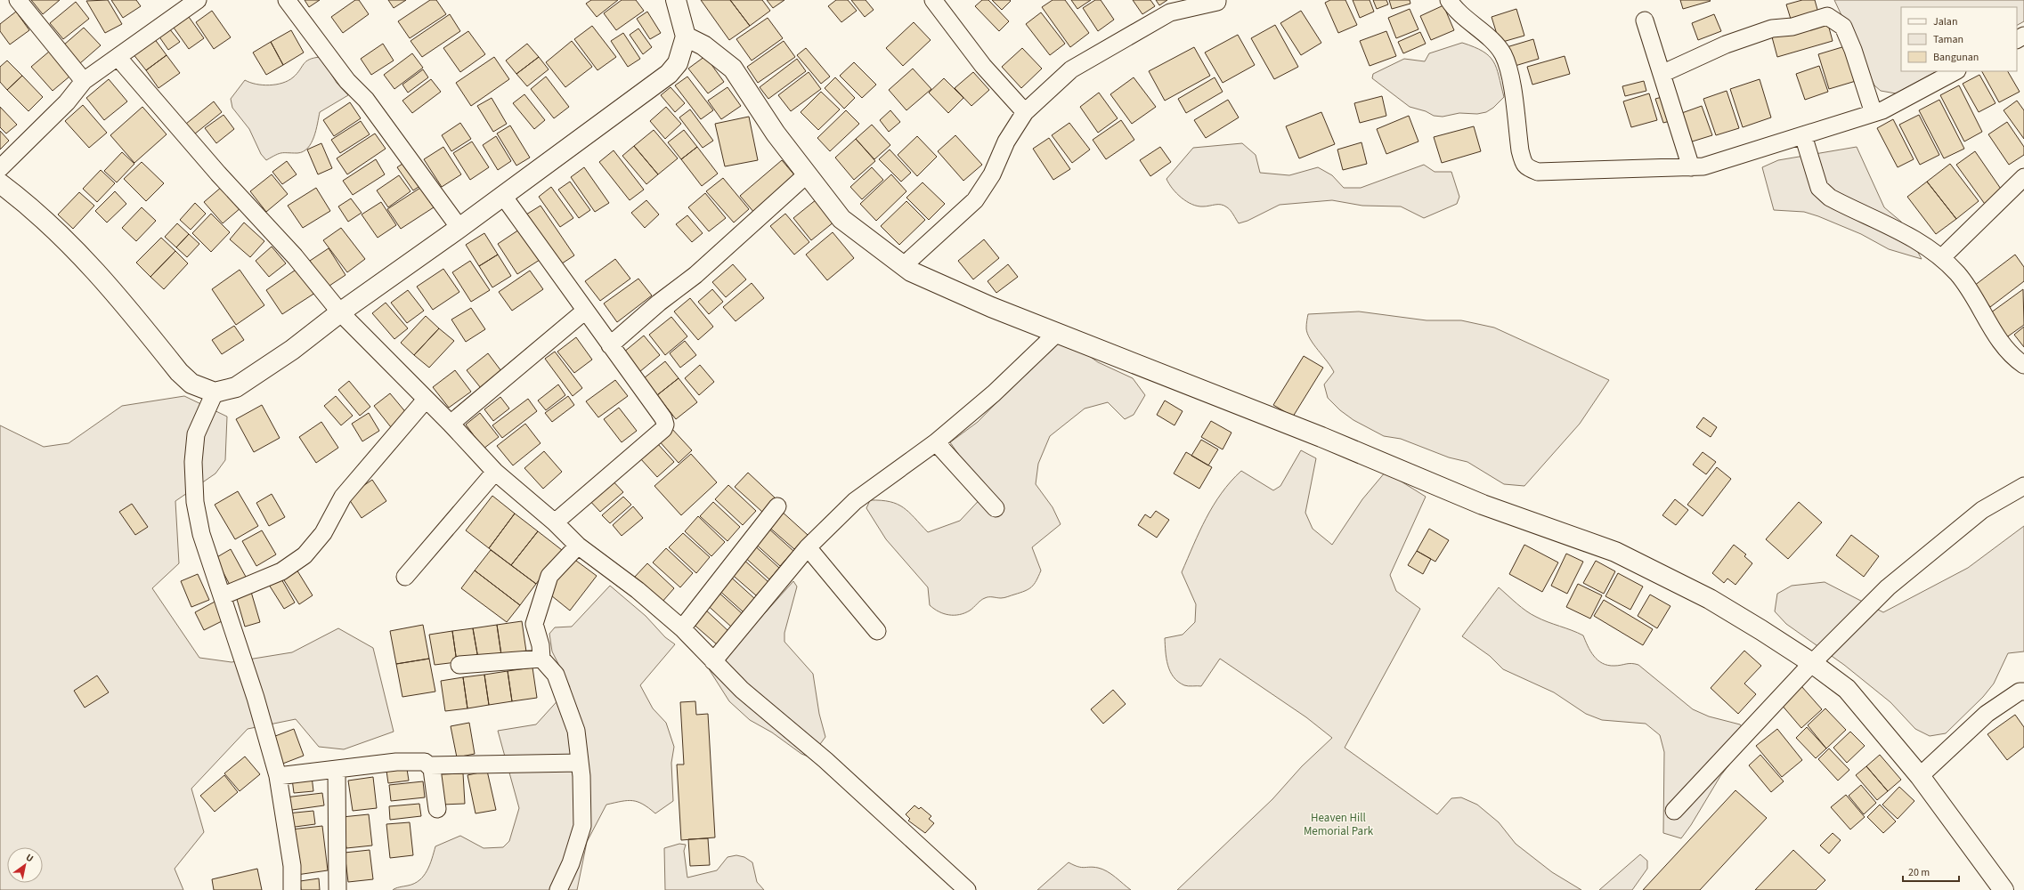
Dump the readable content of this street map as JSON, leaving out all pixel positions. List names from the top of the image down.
{
  "parks": ["Heaven Hill Memorial Park"],
  "legend": ["Jalan", "Taman", "Bangunan"],
  "scale_bar": "20 m",
  "north": "top right"
}
